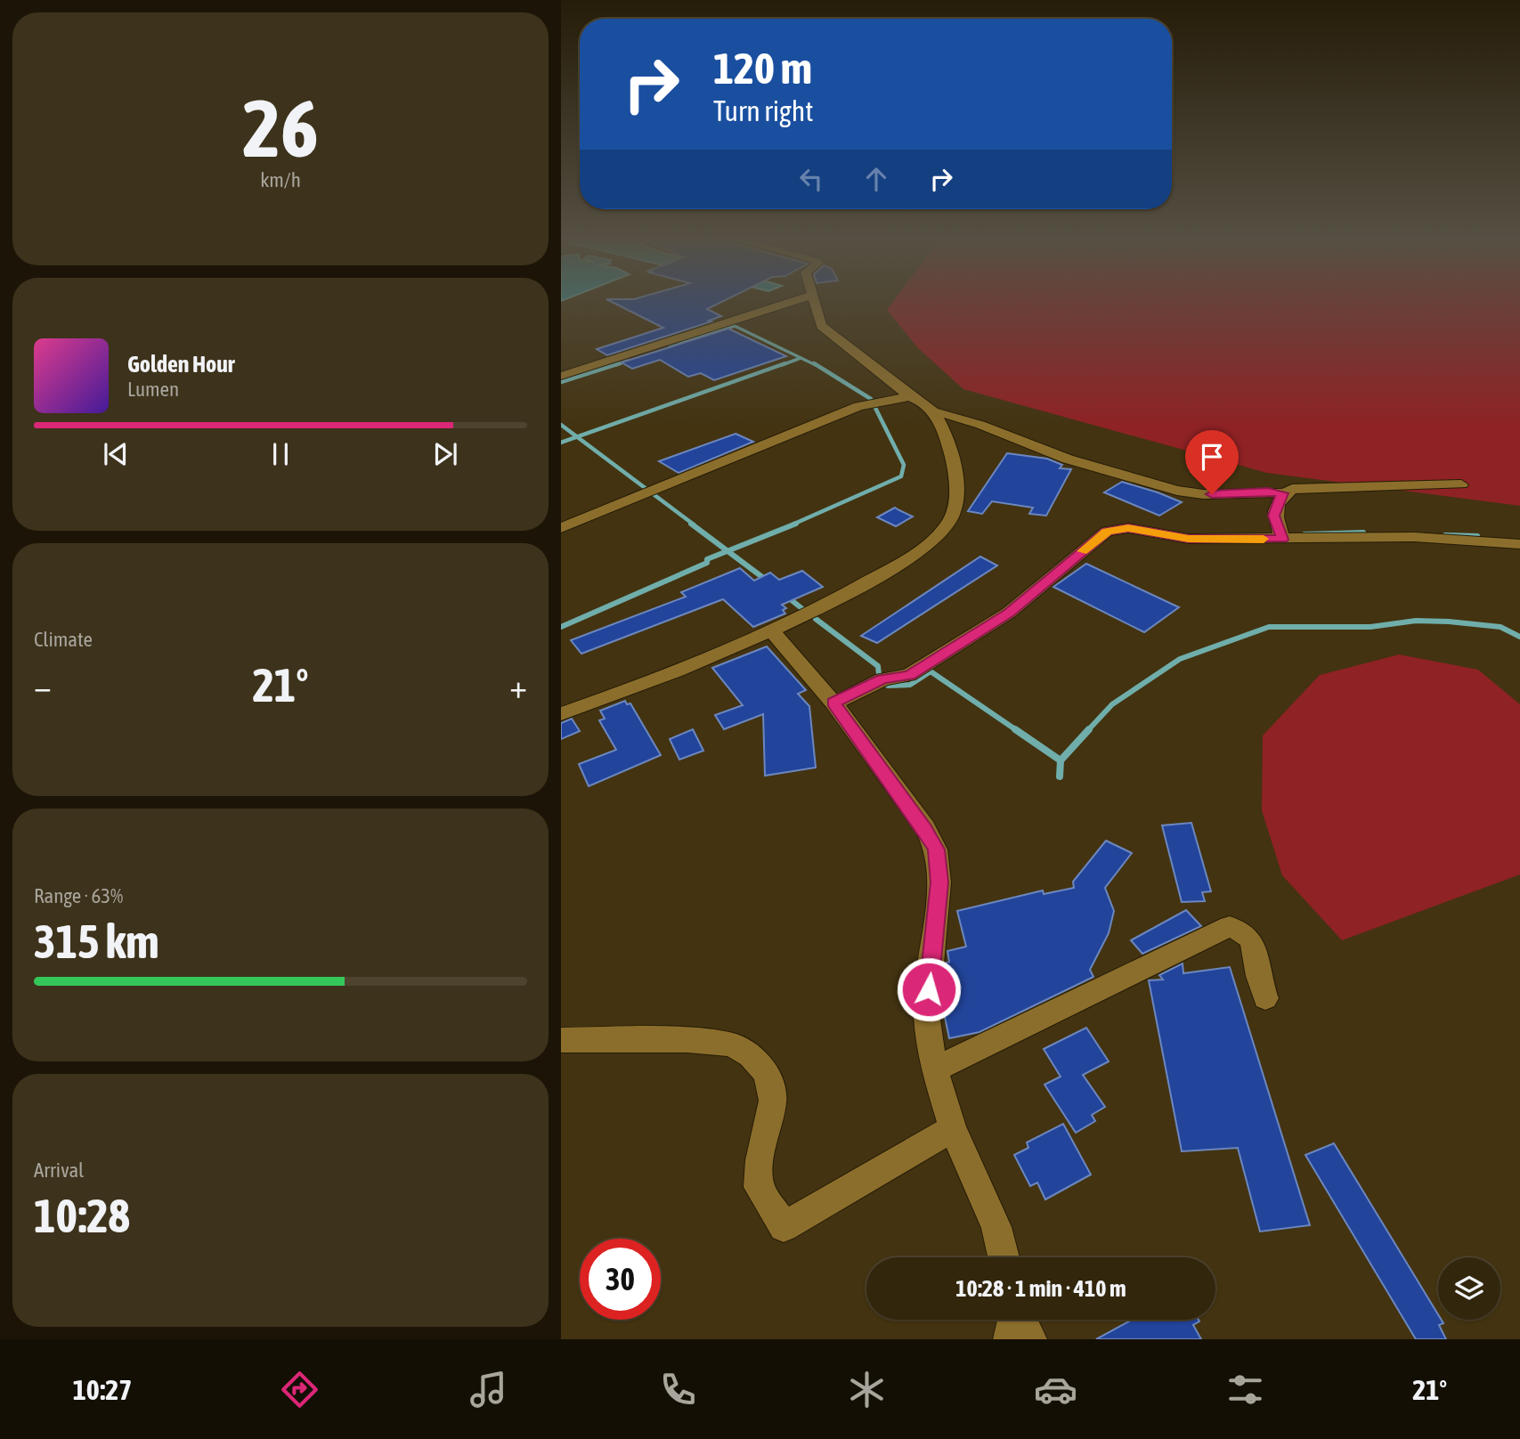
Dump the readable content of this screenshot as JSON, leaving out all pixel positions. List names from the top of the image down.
{
  "page": {
    "tile": [
      ["26", "km/h"],
      "Climate",
      ["Range · 63%", "315 km"],
      ["Arrival", "10:28"]
    ],
    "turn": ["120 m", "Turn right"],
    "song": ["Golden Hour", "Lumen"],
    "heat": ["−", "21°", "+"],
    "limit": "30",
    "trip": "10:28 · 1 min · 410 m",
    "tabs": ["10:27", "21°"]
  }
}
